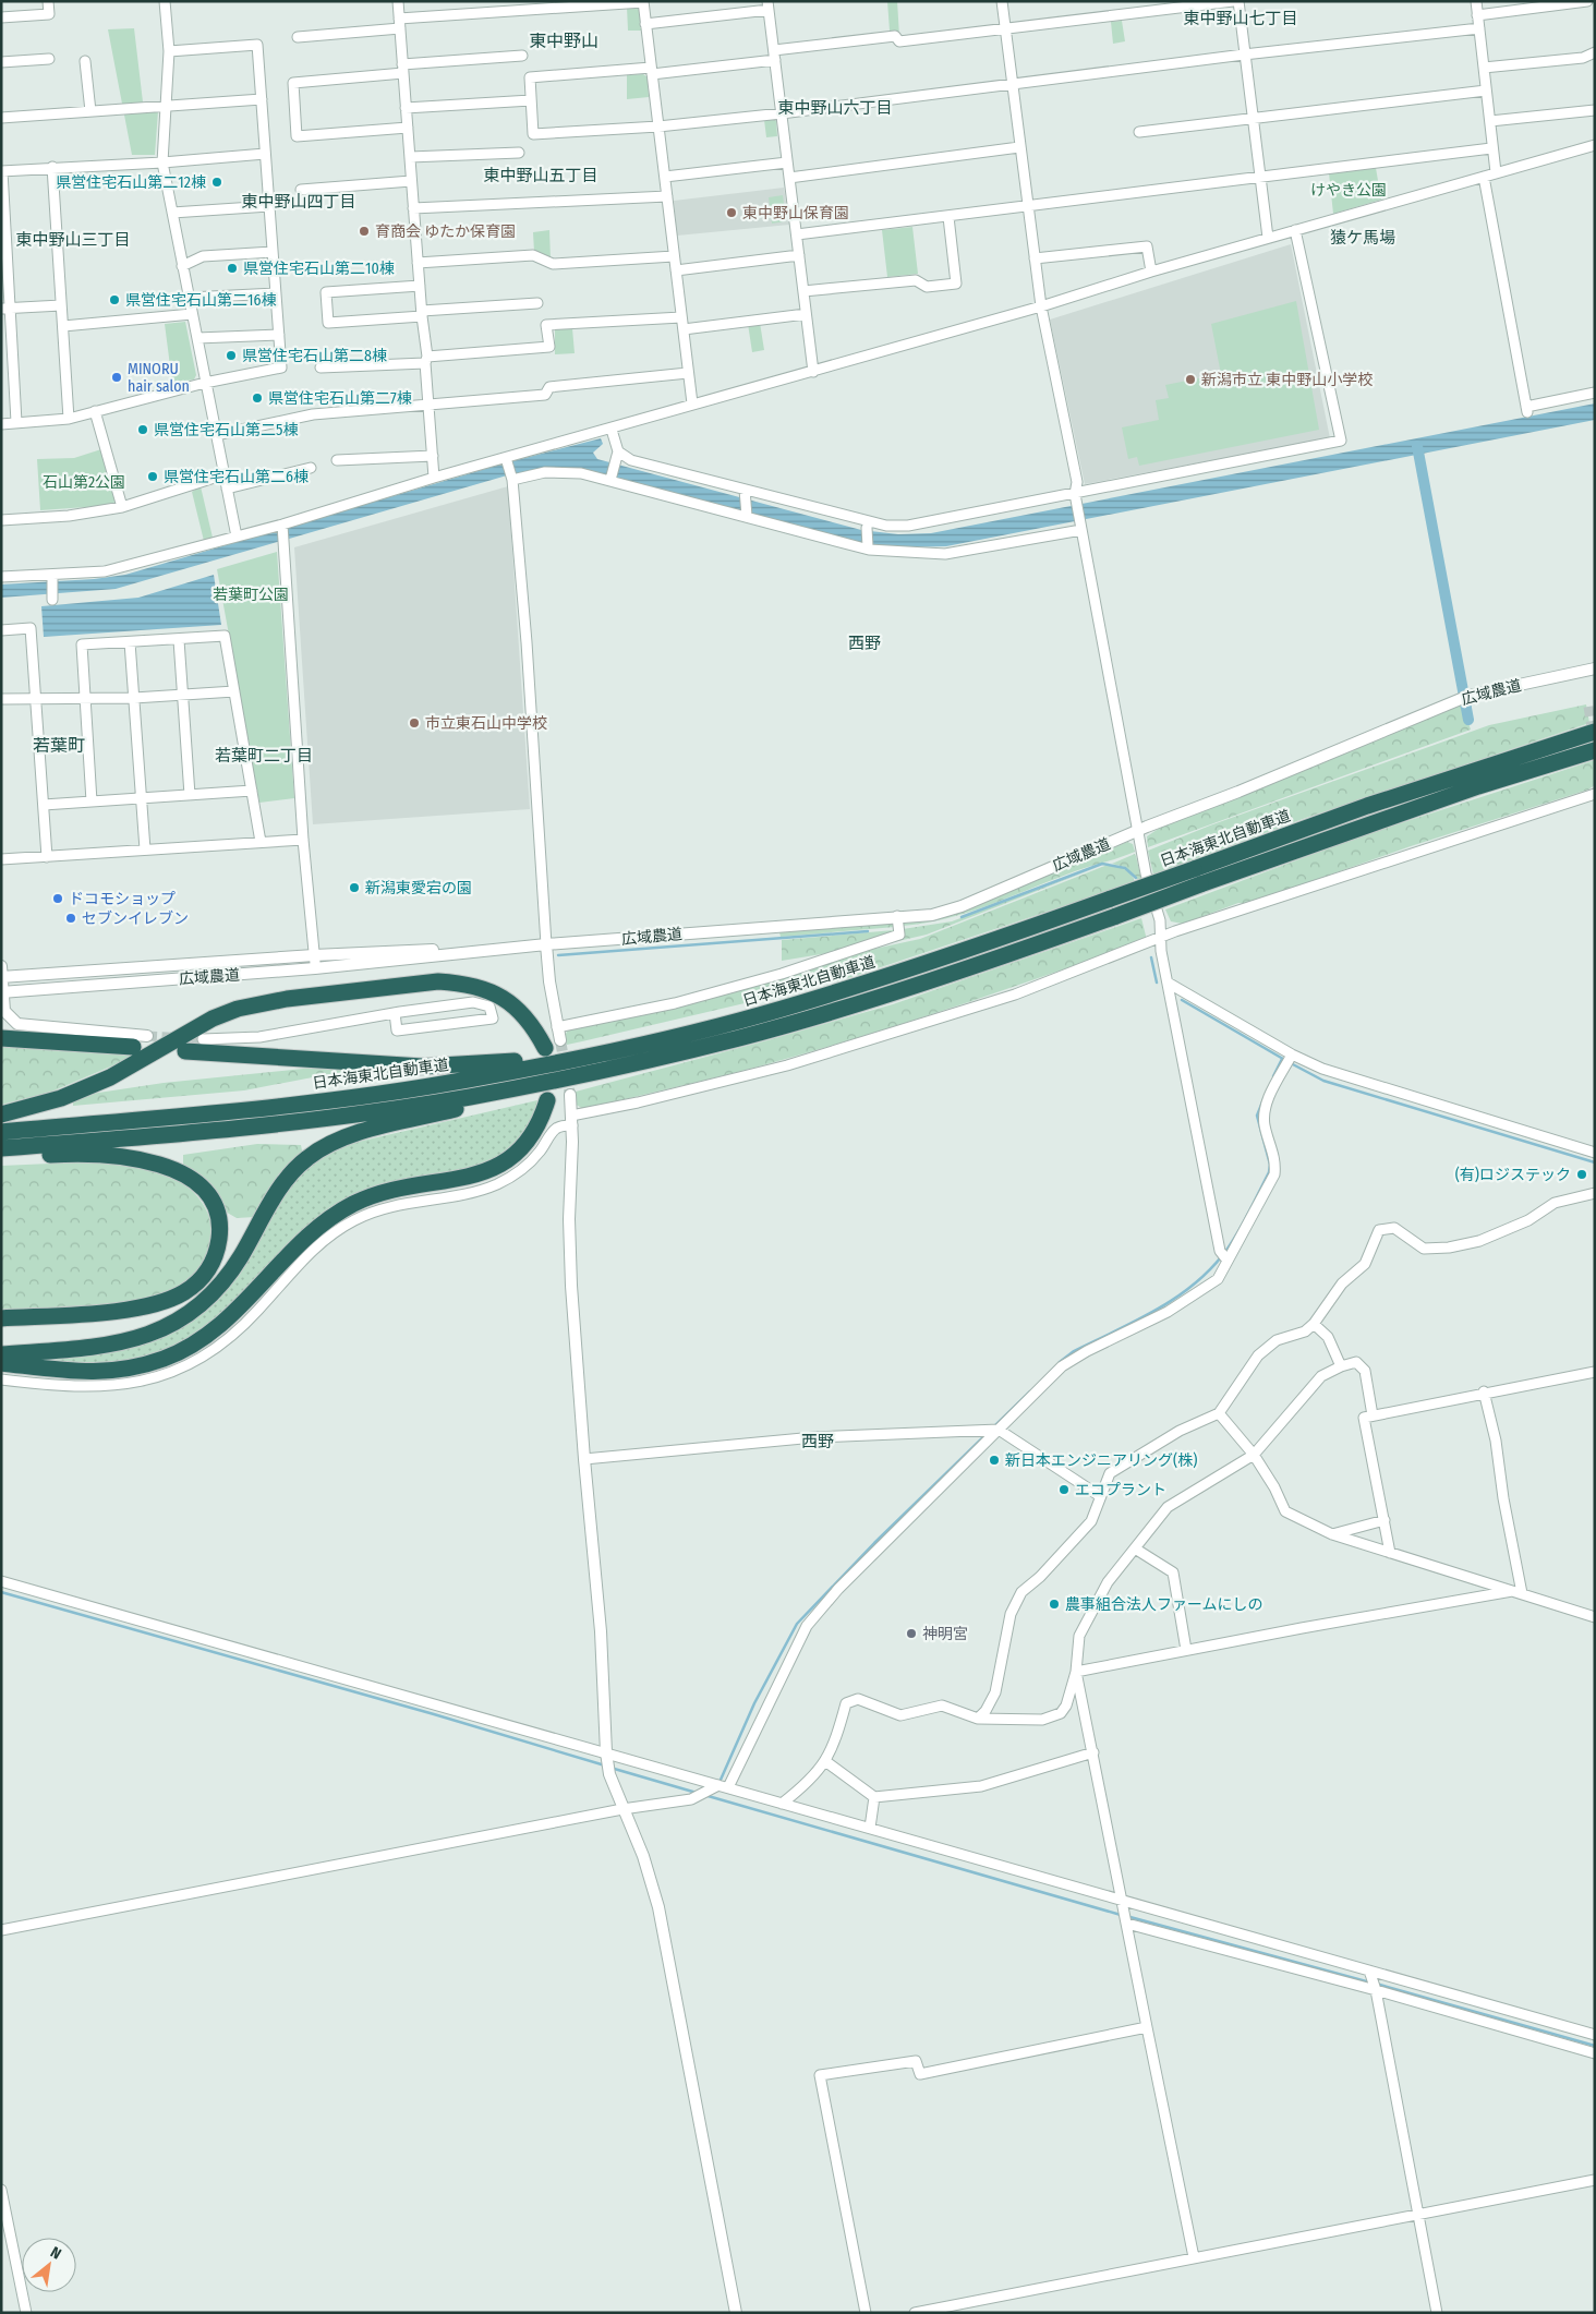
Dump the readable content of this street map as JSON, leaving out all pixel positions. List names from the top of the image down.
{
  "streets": {
    "highway": ["日本海東北自動車道"],
    "street": ["広域農道"]
  },
  "districts": [
    "東中野山七丁目",
    "東中野山",
    "東中野山六丁目",
    "東中野山五丁目",
    "東中野山四丁目",
    "猿ケ馬場",
    "東中野山三丁目",
    "西野",
    "若葉町",
    "若葉町二丁目",
    "西野"
  ],
  "parks": ["けやき公園", "石山第2公園", "若葉町公園"],
  "places": [
    "県営住宅石山第二12棟",
    "東中野山保育園",
    "育商会 ゆたか保育園",
    "県営住宅石山第二10棟",
    "県営住宅石山第二16棟",
    "県営住宅石山第二8棟",
    "MINORU hair salon",
    "新潟市立 東中野山小学校",
    "県営住宅石山第二7棟",
    "県営住宅石山第二5棟",
    "県営住宅石山第二6棟",
    "市立東石山中学校",
    "新潟東愛宕の園",
    "ドコモショップ",
    "セブンイレブン",
    "(有)ロジステック",
    "新日本エンジニアリング(株)",
    "エコプラント",
    "農事組合法人ファームにしの",
    "神明宮"
  ],
  "north": "top right"
}
